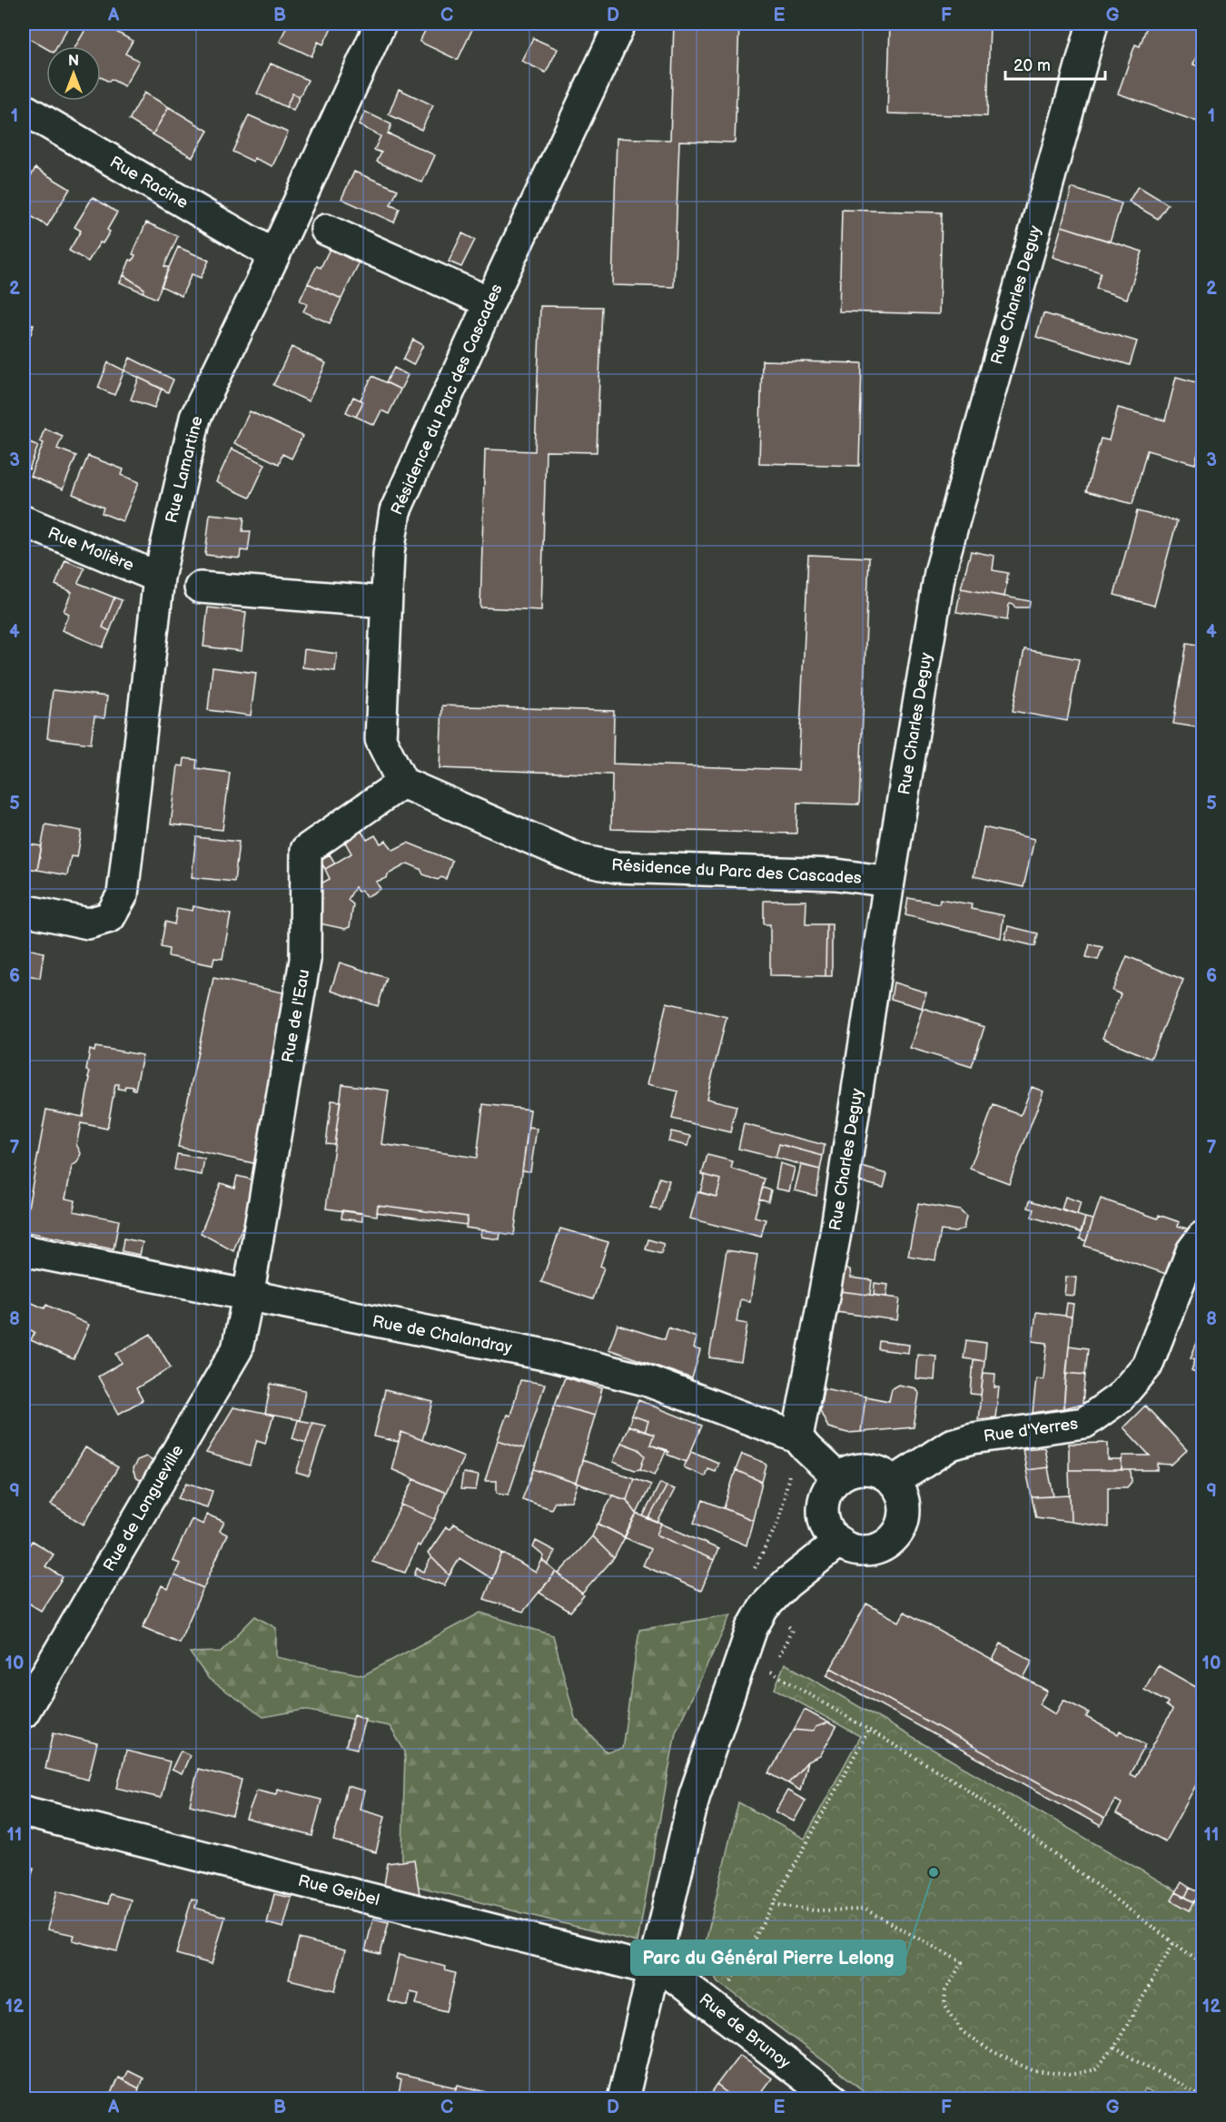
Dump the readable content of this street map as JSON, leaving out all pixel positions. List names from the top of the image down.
{
  "streets": {
    "street": [
      "Rue Racine",
      "Rue Charles Deguy",
      "Résidence du Parc des Cascades",
      "Rue Lamartine",
      "Rue Molière",
      "Rue de l'Eau",
      "Rue de Chalandray",
      "Rue d'Yerres",
      "Rue de Longueville",
      "Rue Geibel",
      "Rue de Brunoy"
    ]
  },
  "crossings": [
    ["Rue Racine", "Rue Lamartine"],
    ["Rue Charles Deguy", "Résidence du Parc des Cascades"],
    ["Rue Charles Deguy", "Rue de Chalandray"],
    ["Résidence du Parc des Cascades", "Rue de l'Eau"],
    ["Rue Lamartine", "Rue Molière"],
    ["Rue de l'Eau", "Rue de Chalandray"],
    ["Rue de l'Eau", "Rue de Longueville"],
    ["Rue de Chalandray", "Rue d'Yerres"],
    ["Rue de Chalandray", "Rue de Longueville"],
    ["Rue Geibel", "Rue de Brunoy"]
  ],
  "places": ["Parc du Général Pierre Lelong"],
  "scale_bar": "20 m",
  "north": "top",
  "grid": {
    "columns": [
      "A",
      "B",
      "C",
      "D",
      "E",
      "F",
      "G"
    ],
    "rows": [
      "1",
      "2",
      "3",
      "4",
      "5",
      "6",
      "7",
      "8",
      "9",
      "10",
      "11",
      "12"
    ]
  }
}
